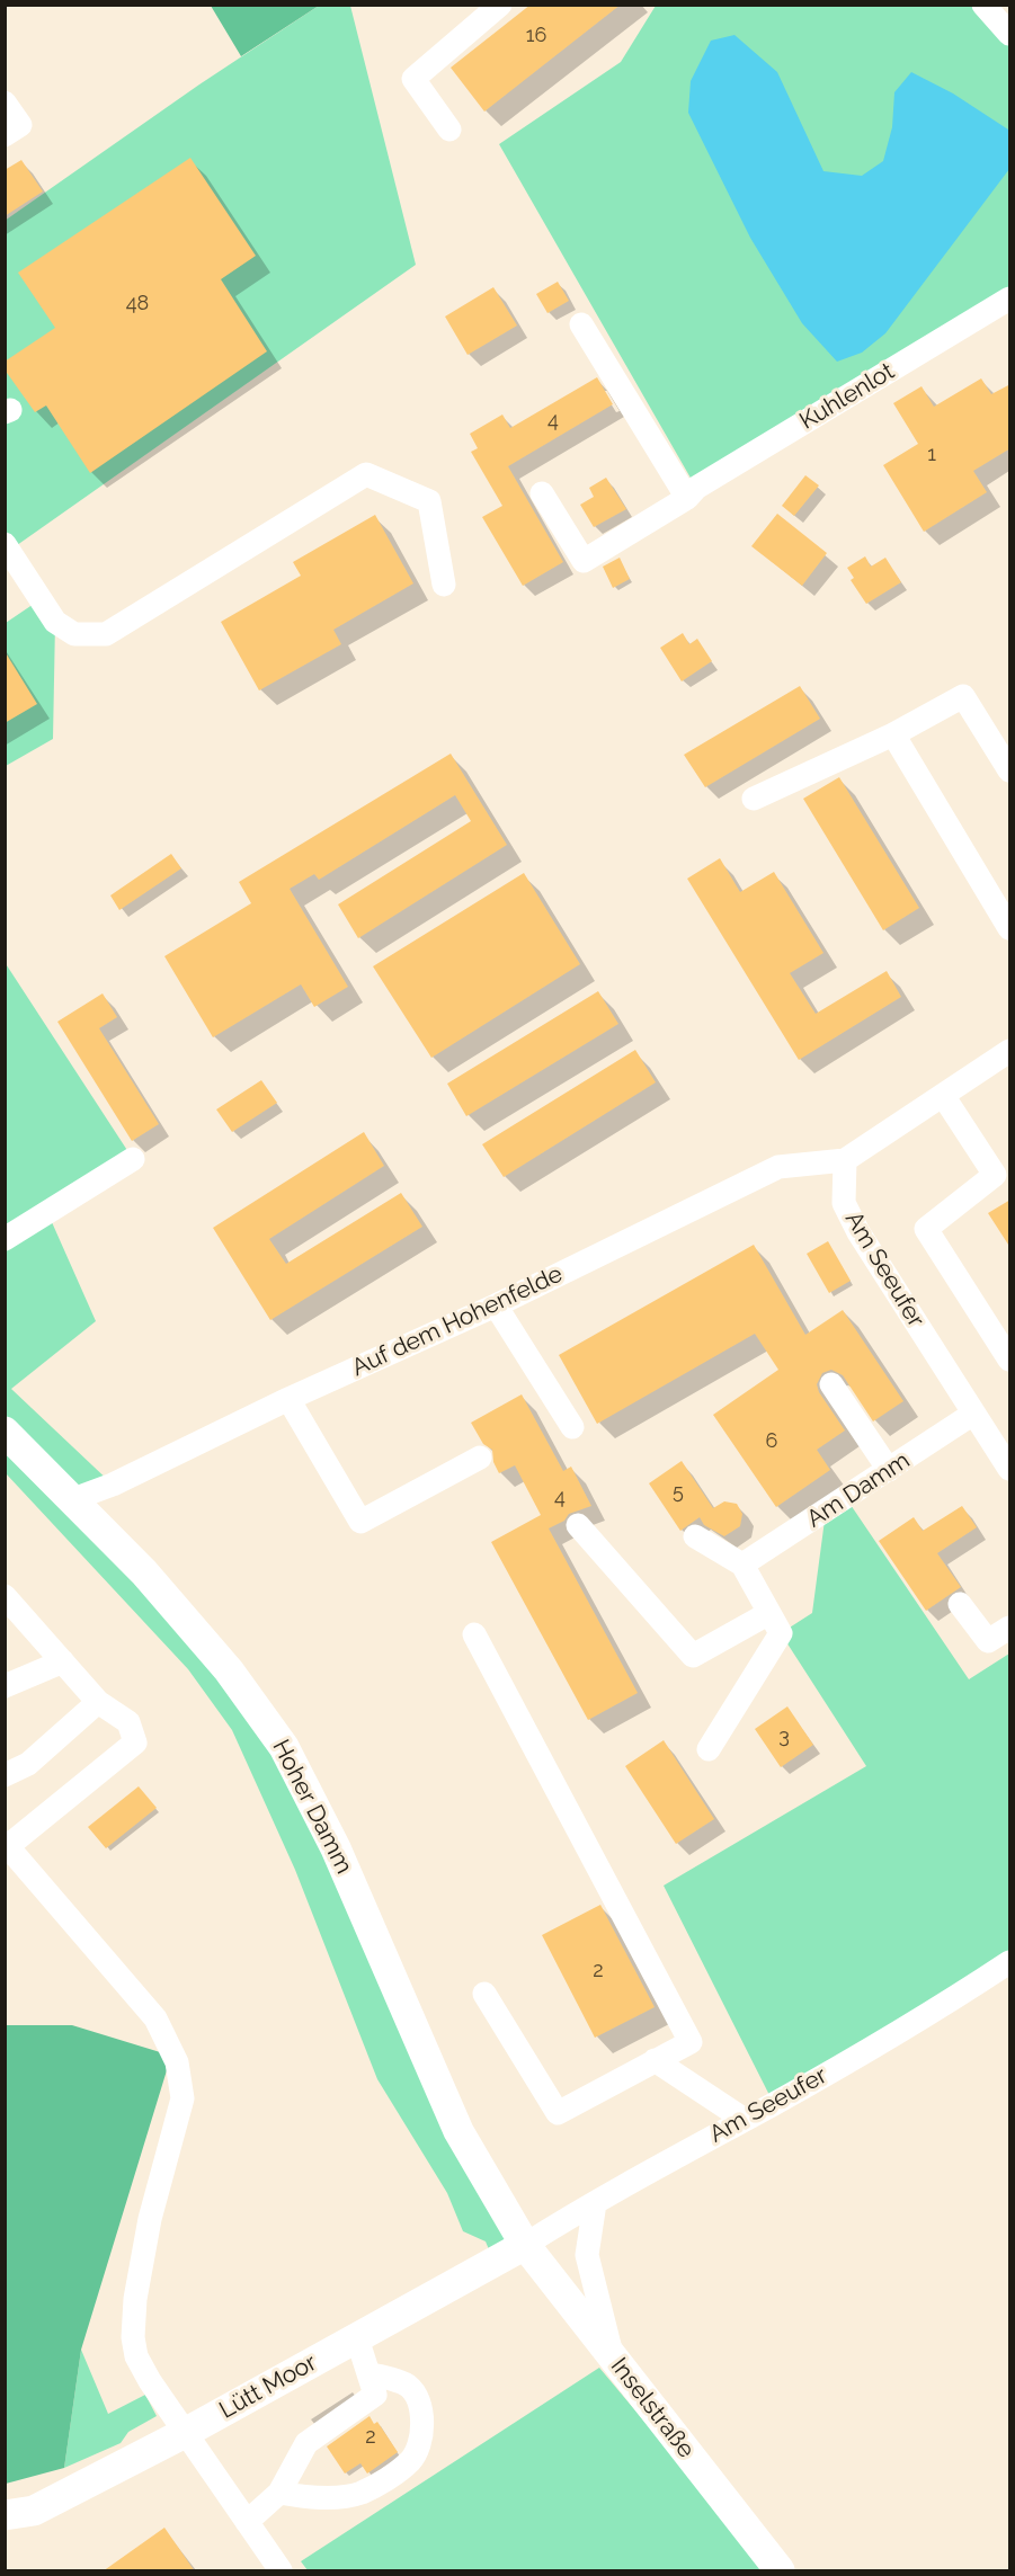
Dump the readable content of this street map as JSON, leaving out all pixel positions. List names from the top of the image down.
{
  "streets": {
    "main road": ["Hoher Damm", "Lütt Moor", "Inselstraße"],
    "street": [
      "Kuhlenlot",
      "Am Seeufer",
      "Auf dem Hohenfelde",
      "Am Damm"
    ]
  },
  "crossings": [
    ["Am Seeufer", "Auf dem Hohenfelde"],
    ["Am Seeufer", "Am Damm"],
    ["Am Seeufer", "Hoher Damm"],
    ["Am Seeufer", "Lütt Moor"],
    ["Am Seeufer", "Inselstraße"],
    ["Auf dem Hohenfelde", "Hoher Damm"],
    ["Hoher Damm", "Lütt Moor"],
    ["Hoher Damm", "Inselstraße"],
    ["Lütt Moor", "Inselstraße"]
  ],
  "house_numbers": [
    "16",
    "48",
    "4",
    "1",
    "6",
    "5",
    "4",
    "3",
    "2",
    "2"
  ]
}
